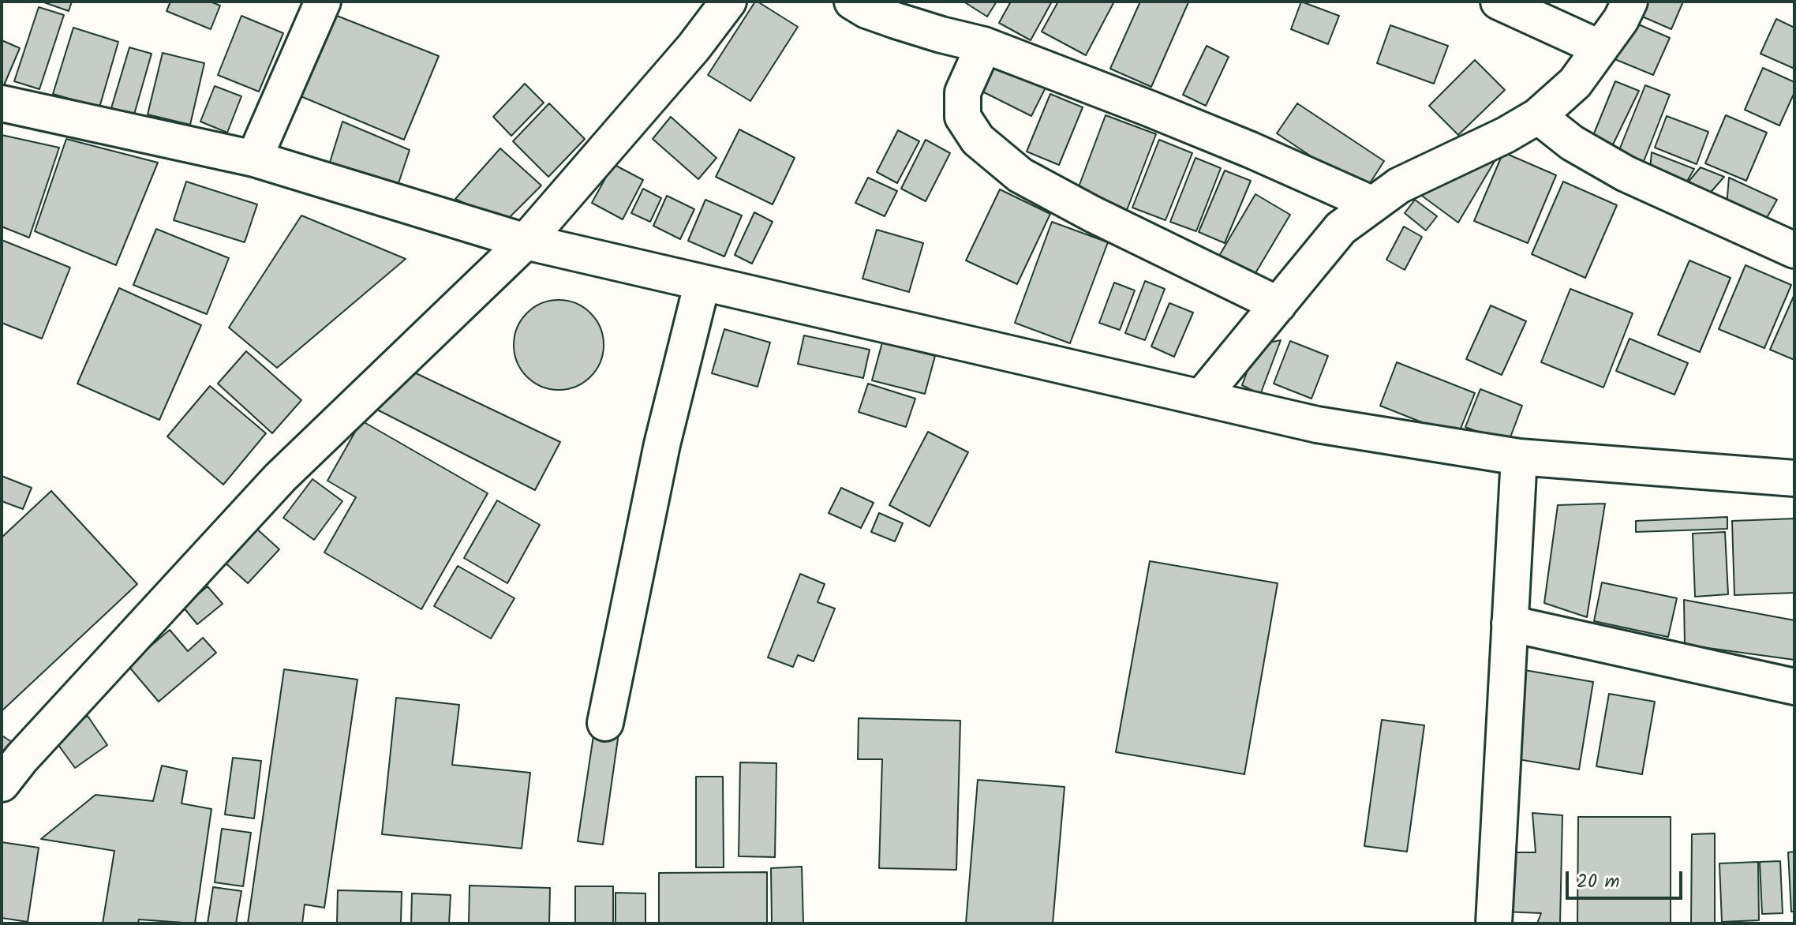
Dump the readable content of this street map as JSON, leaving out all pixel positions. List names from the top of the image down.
{
  "scale_bar": "20 m"
}
